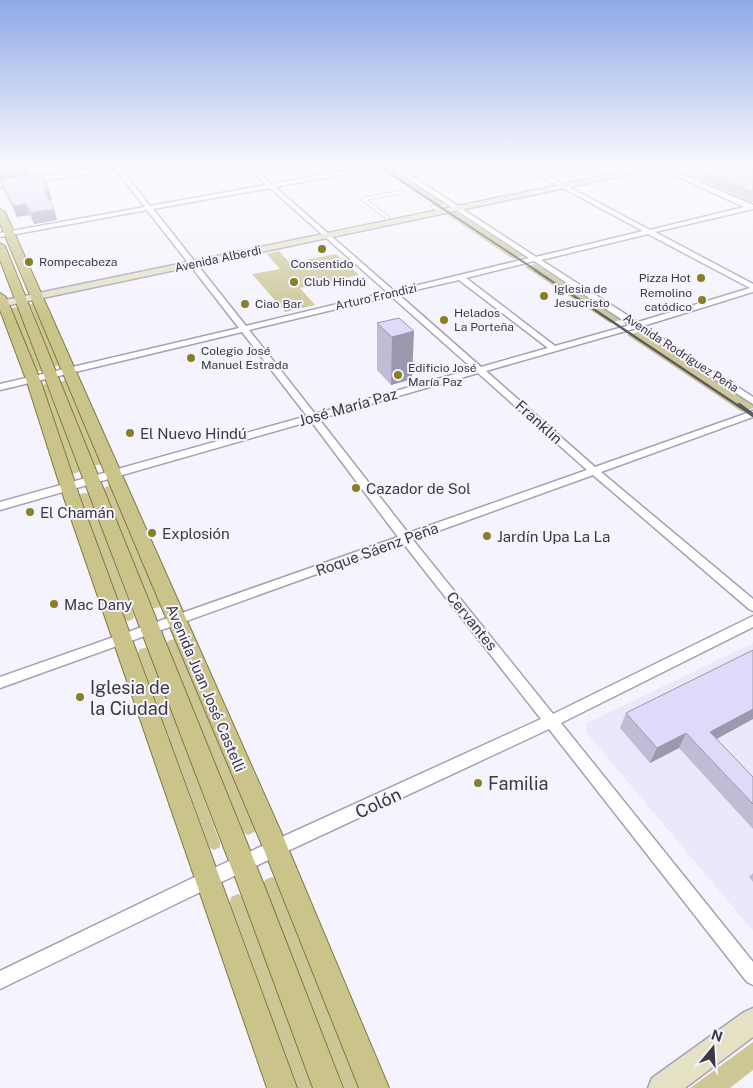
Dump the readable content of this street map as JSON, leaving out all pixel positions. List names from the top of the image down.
{
  "streets": {
    "main road": ["Avenida Alberdi", "Avenida Juan José Castelli"],
    "street": [
      "Arturo Frondizi",
      "Avenida Rodríguez Peña",
      "José María Paz",
      "Franklin",
      "Roque Sáenz Peña",
      "Cervantes",
      "Colón"
    ]
  },
  "crossings": [
    ["Avenida Alberdi", "Franklin"],
    ["Avenida Alberdi", "Cervantes"],
    ["Avenida Alberdi", "Avenida Juan José Castelli"],
    ["Arturo Frondizi", "Avenida Rodríguez Peña"],
    ["Arturo Frondizi", "Franklin"],
    ["Arturo Frondizi", "Cervantes"],
    ["Arturo Frondizi", "Avenida Juan José Castelli"],
    ["Avenida Rodríguez Peña", "José María Paz"],
    ["José María Paz", "Franklin"],
    ["José María Paz", "Cervantes"],
    ["José María Paz", "Avenida Juan José Castelli"],
    ["Franklin", "Roque Sáenz Peña"],
    ["Roque Sáenz Peña", "Cervantes"],
    ["Roque Sáenz Peña", "Avenida Juan José Castelli"],
    ["Cervantes", "Colón"],
    ["Avenida Juan José Castelli", "Colón"]
  ],
  "places": [
    "Consentido",
    "Rompecabeza",
    "Pizza Hot",
    "Club Hindú",
    "Iglesia de Jesucristo",
    "Remolino catódico",
    "Ciao Bar",
    "Helados La Porteña",
    "Colegio José Manuel Estrada",
    "Edificio José María Paz",
    "El Nuevo Hindú",
    "Cazador de Sol",
    "El Chamán",
    "Explosión",
    "Jardín Upa La La",
    "Mac Dany",
    "Iglesia de la Ciudad",
    "Familia"
  ],
  "north": "top"
}
